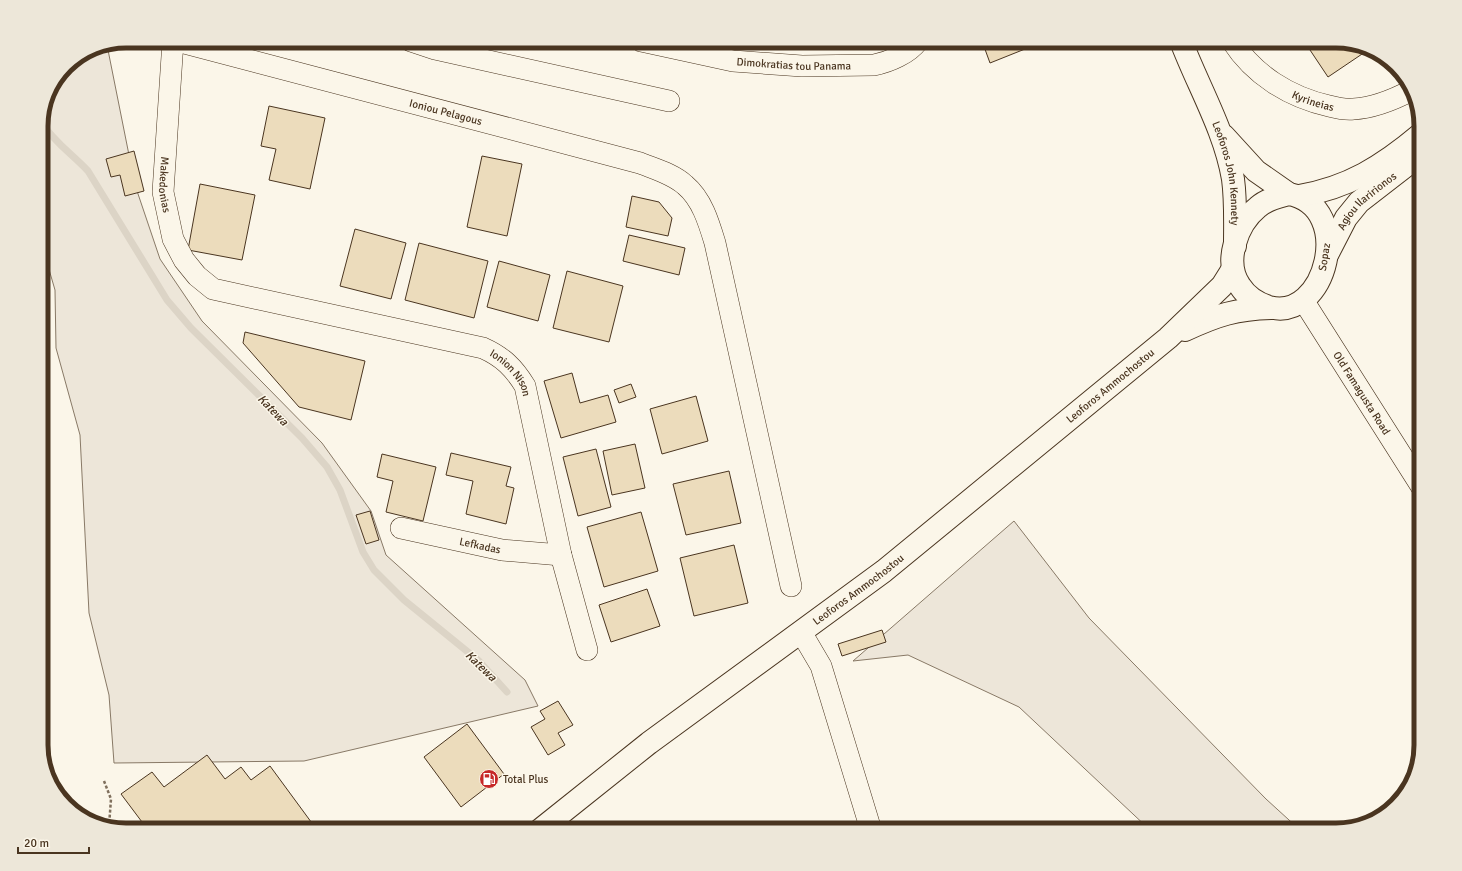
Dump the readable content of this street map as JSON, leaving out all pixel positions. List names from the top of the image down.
{
  "streets": {
    "main road": [
      "Leoforos John Kennety",
      "Agiou Ilaririonos",
      "Sopaz",
      "Leoforos Ammochostou"
    ],
    "street": [
      "Dimokratias tou Panama",
      "Kyrineias",
      "Ioniou Pelagous",
      "Makedonias",
      "Ionion Nison",
      "Old Famagusta Road",
      "Lefkadas"
    ]
  },
  "crossings": [
    ["Leoforos John Kennety", "Agiou Ilaririonos"],
    ["Leoforos John Kennety", "Sopaz"],
    ["Leoforos John Kennety", "Leoforos Ammochostou"],
    ["Leoforos John Kennety", "Old Famagusta Road"],
    ["Makedonias", "Ionion Nison"],
    ["Agiou Ilaririonos", "Sopaz"],
    ["Agiou Ilaririonos", "Leoforos Ammochostou"],
    ["Agiou Ilaririonos", "Old Famagusta Road"],
    ["Sopaz", "Leoforos Ammochostou"],
    ["Sopaz", "Old Famagusta Road"],
    ["Ionion Nison", "Lefkadas"],
    ["Leoforos Ammochostou", "Old Famagusta Road"]
  ],
  "water": ["Katewa"],
  "places": {
    "fuel station": ["Total Plus"]
  },
  "scale_bar": "20 m"
}
